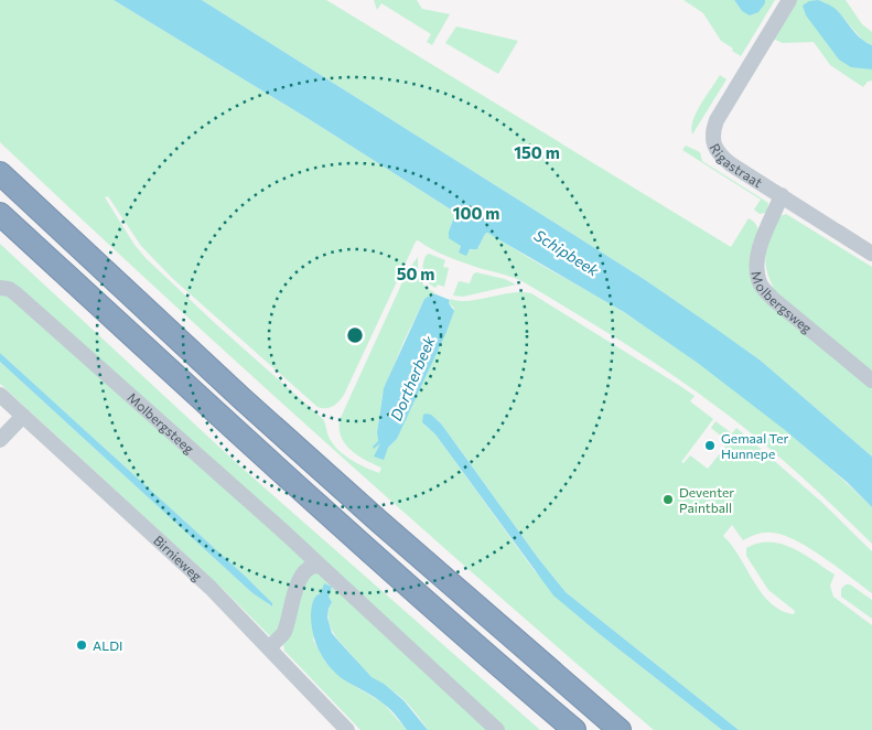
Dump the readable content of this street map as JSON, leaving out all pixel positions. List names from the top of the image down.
{
  "streets": {
    "street": [
      "Rigastraat",
      "Molbergsweg",
      "Molbergsteeg",
      "Birnieweg"
    ]
  },
  "crossings": [
    ["Rigastraat", "Molbergsweg"]
  ],
  "water": ["Schipbeek", "Dortherbeek"],
  "places": ["Gemaal Ter Hunnepe", "Deventer Paintball", "ALDI"],
  "rings": ["150 m", "100 m", "50 m"]
}
